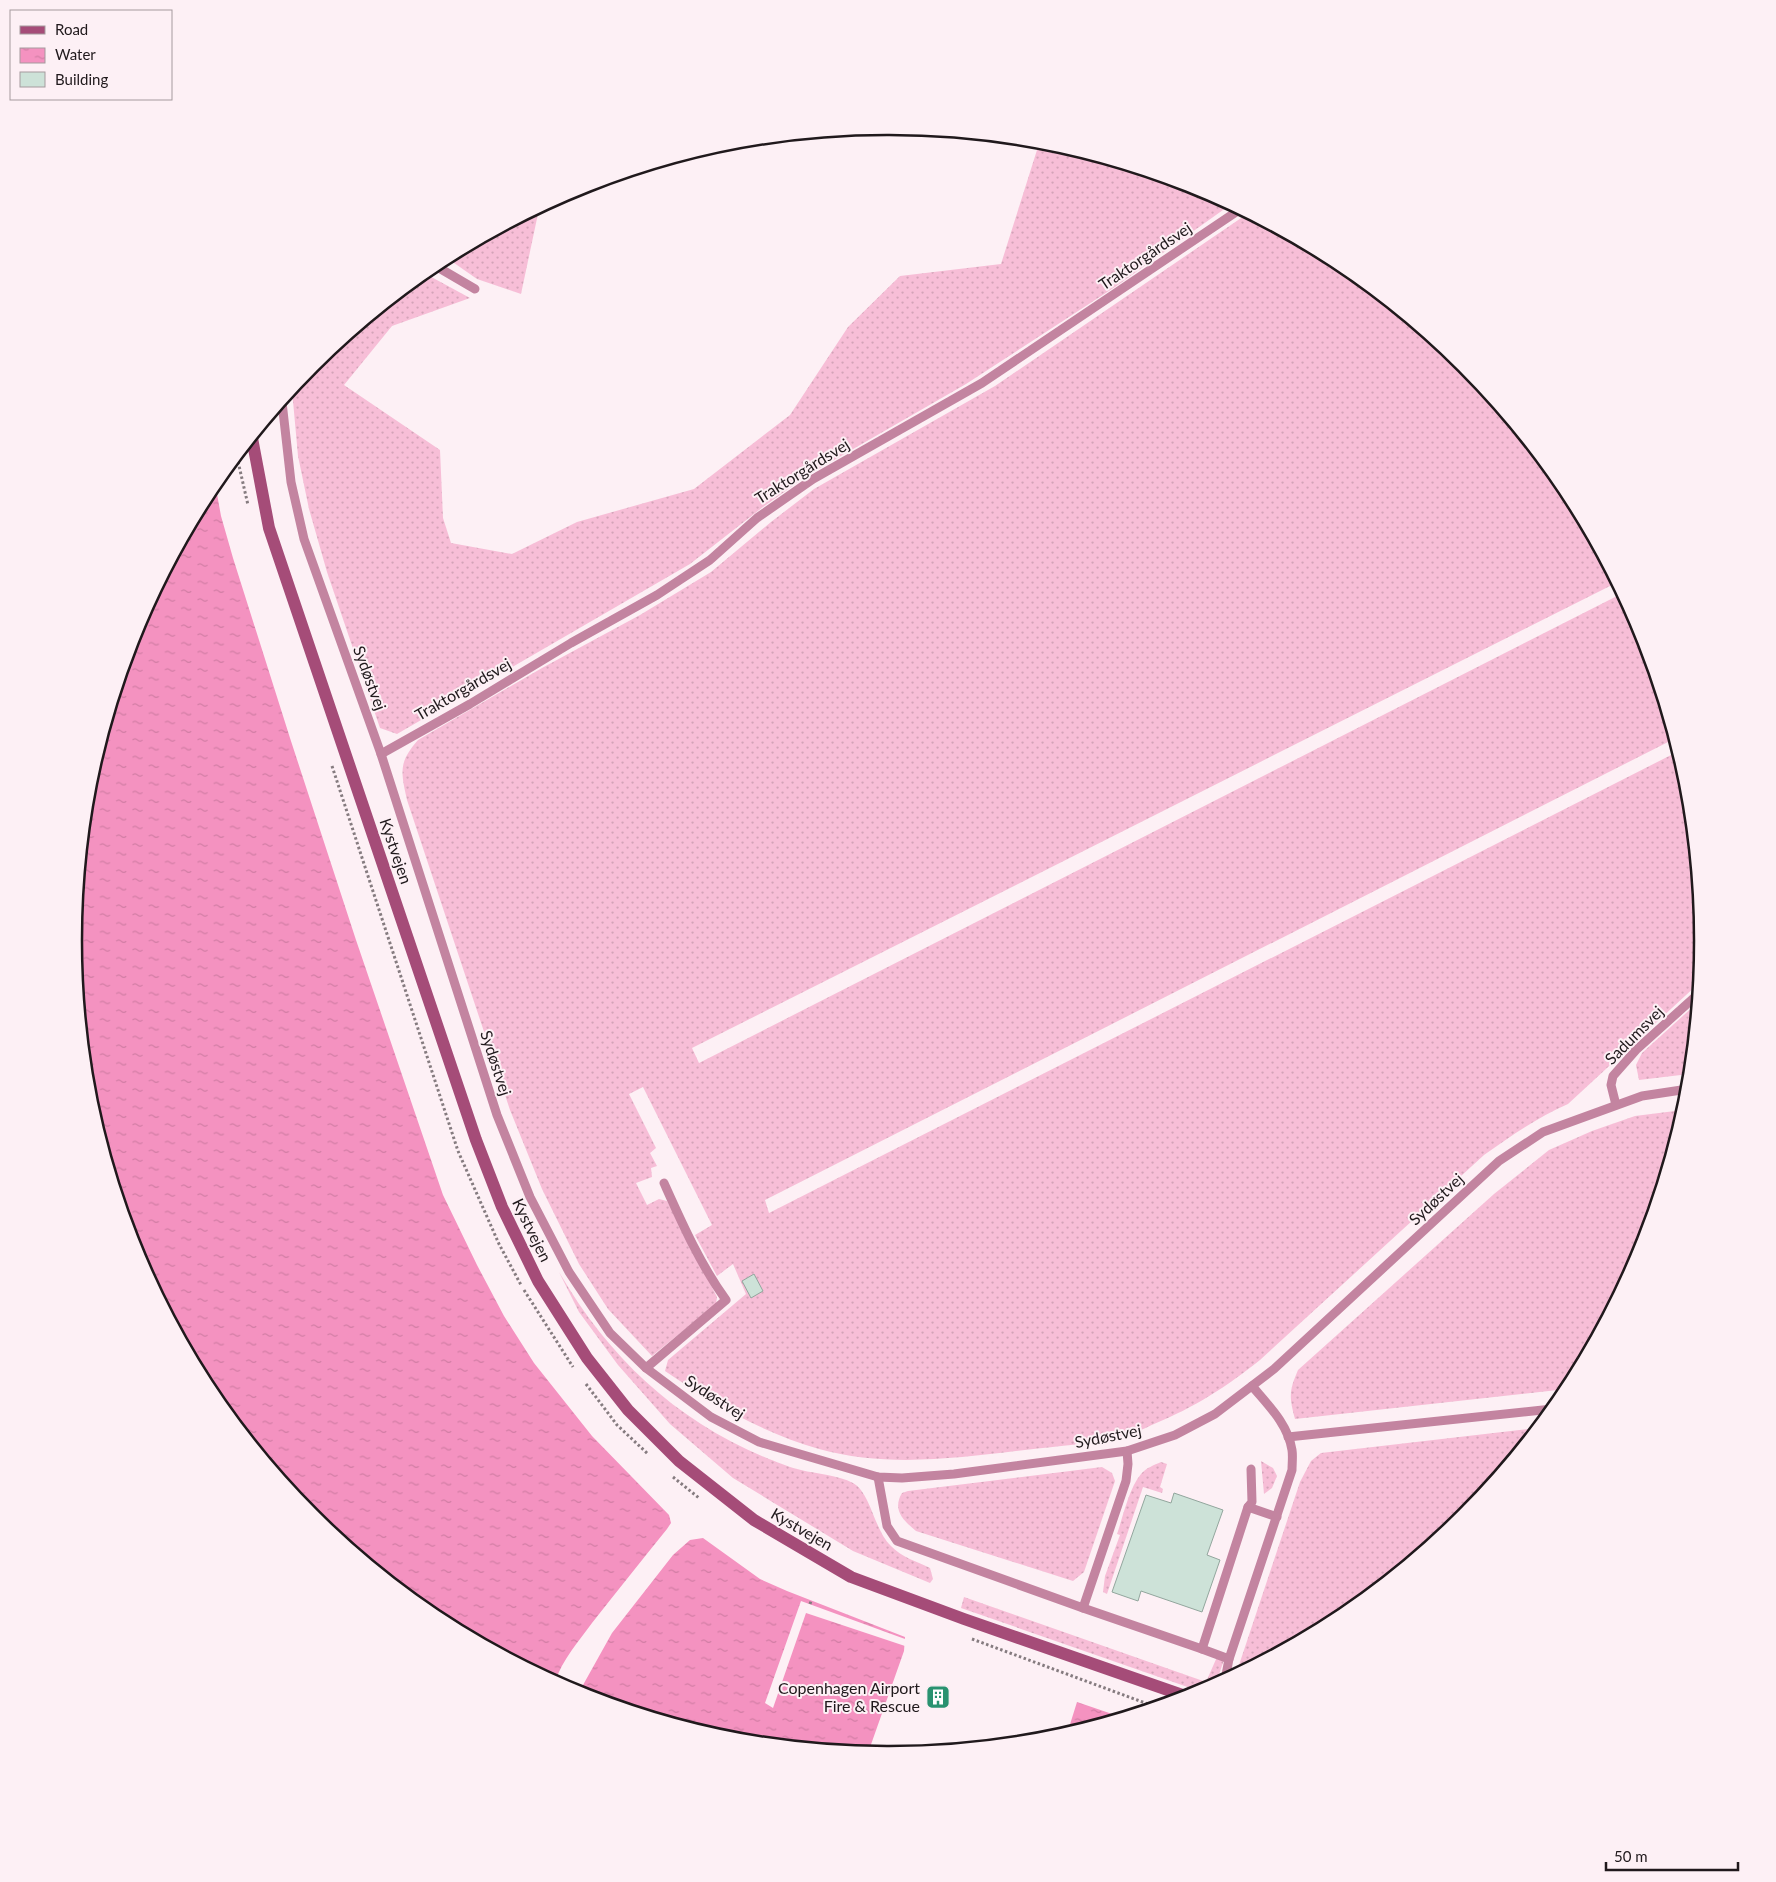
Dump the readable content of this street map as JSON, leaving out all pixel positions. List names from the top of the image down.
{
  "streets": {
    "street": ["Kystvejen"],
    "lane": ["Traktorgårdsvej", "Sydøstvej", "Sadumsvej"]
  },
  "crossings": [
    ["Traktorgårdsvej", "Sydøstvej"],
    ["Sydøstvej", "Sadumsvej"]
  ],
  "places": {
    "building": ["Copenhagen Airport Fire & Rescue"]
  },
  "legend": ["Road", "Water", "Building"],
  "scale_bar": "50 m"
}
